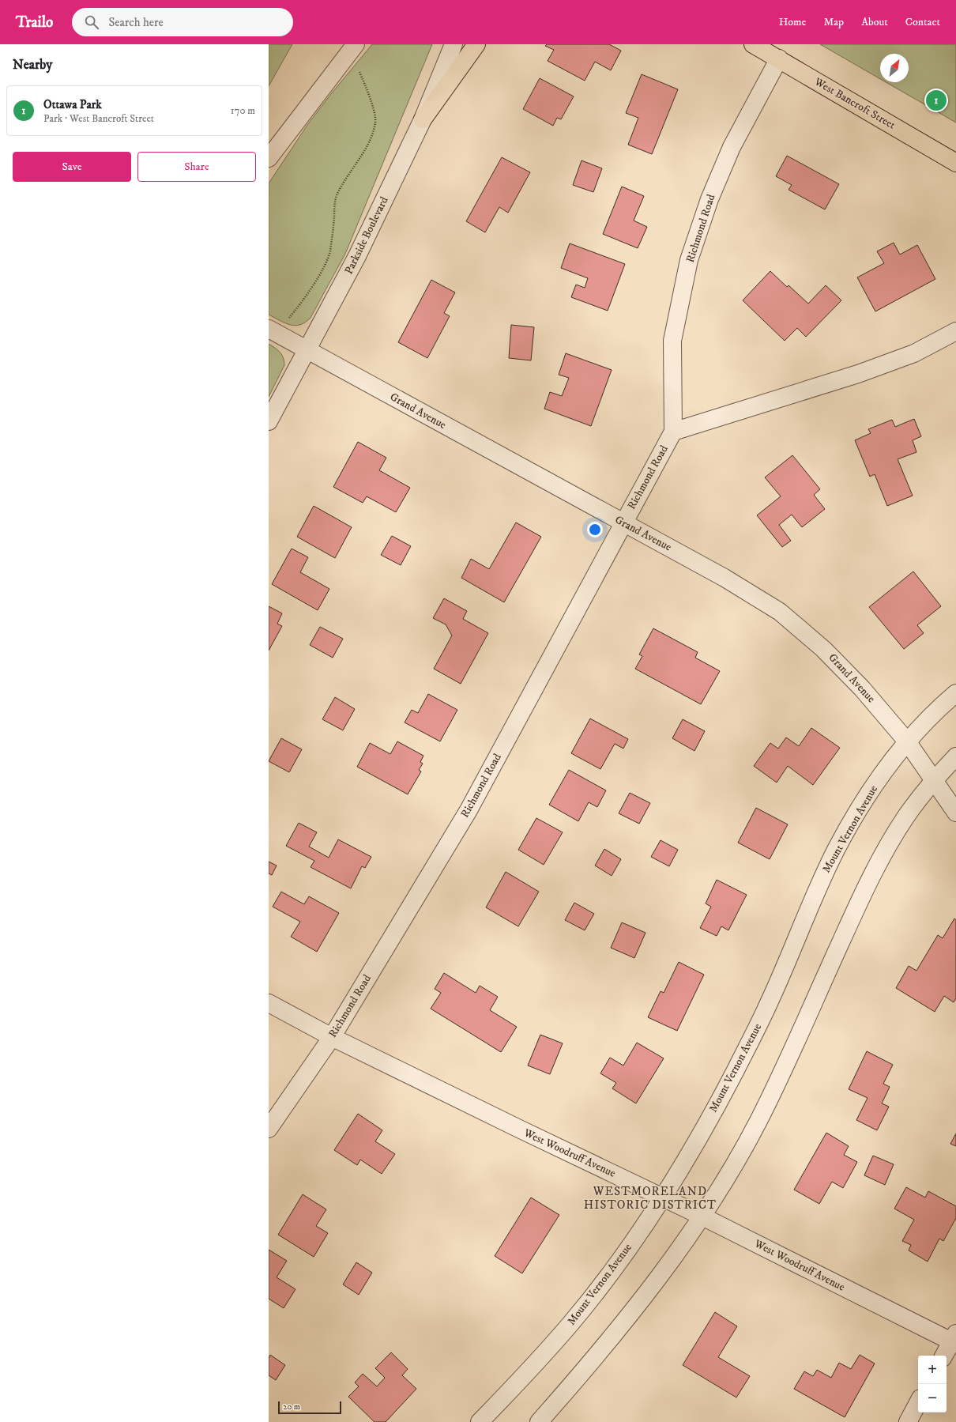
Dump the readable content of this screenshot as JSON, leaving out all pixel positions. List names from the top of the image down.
{
  "streets": {
    "main road": ["West Bancroft Street"],
    "street": [
      "Richmond Road",
      "Parkside Boulevard",
      "Grand Avenue",
      "Mount Vernon Avenue",
      "West Woodruff Avenue"
    ]
  },
  "crossings": [
    ["West Bancroft Street", "Richmond Road"],
    ["Richmond Road", "Grand Avenue"],
    ["Richmond Road", "West Woodruff Avenue"],
    ["Parkside Boulevard", "Grand Avenue"],
    ["Grand Avenue", "Mount Vernon Avenue"],
    ["Mount Vernon Avenue", "West Woodruff Avenue"]
  ],
  "districts": ["WESTMORELAND HISTORIC DISTRICT"],
  "scale_bar": "20 m",
  "north": "top right",
  "page": {
    "header": "Trailo",
    "search": "Search here",
    "nav": [
      "Home",
      "Map",
      "About",
      "Contact"
    ],
    "heading": "Nearby",
    "list": [
      {
        "mark": "1",
        "name": "Ottawa Park",
        "note": "Park · West Bancroft Street",
        "value": "170 m"
      }
    ],
    "pins": "1",
    "buttons": ["Save", "Share"],
    "map_buttons": ["+", "−"],
    "scale": "20 m"
  }
}
